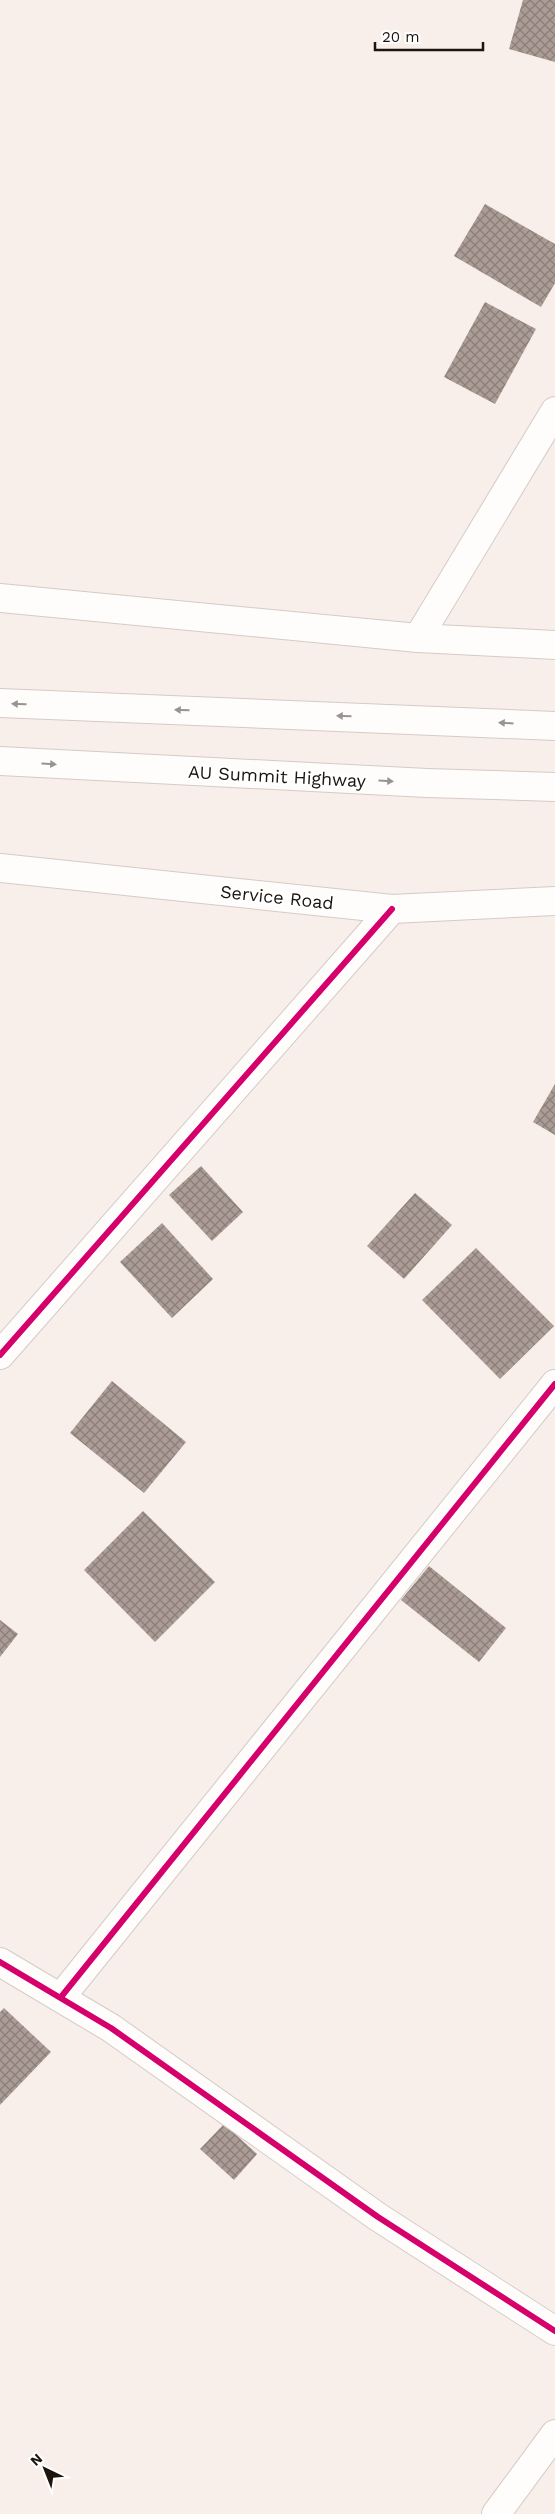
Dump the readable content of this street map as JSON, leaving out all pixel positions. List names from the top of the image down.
{
  "streets": {
    "street": ["AU Summit Highway", "Service Road"]
  },
  "scale_bar": "20 m",
  "north": "top left"
}
